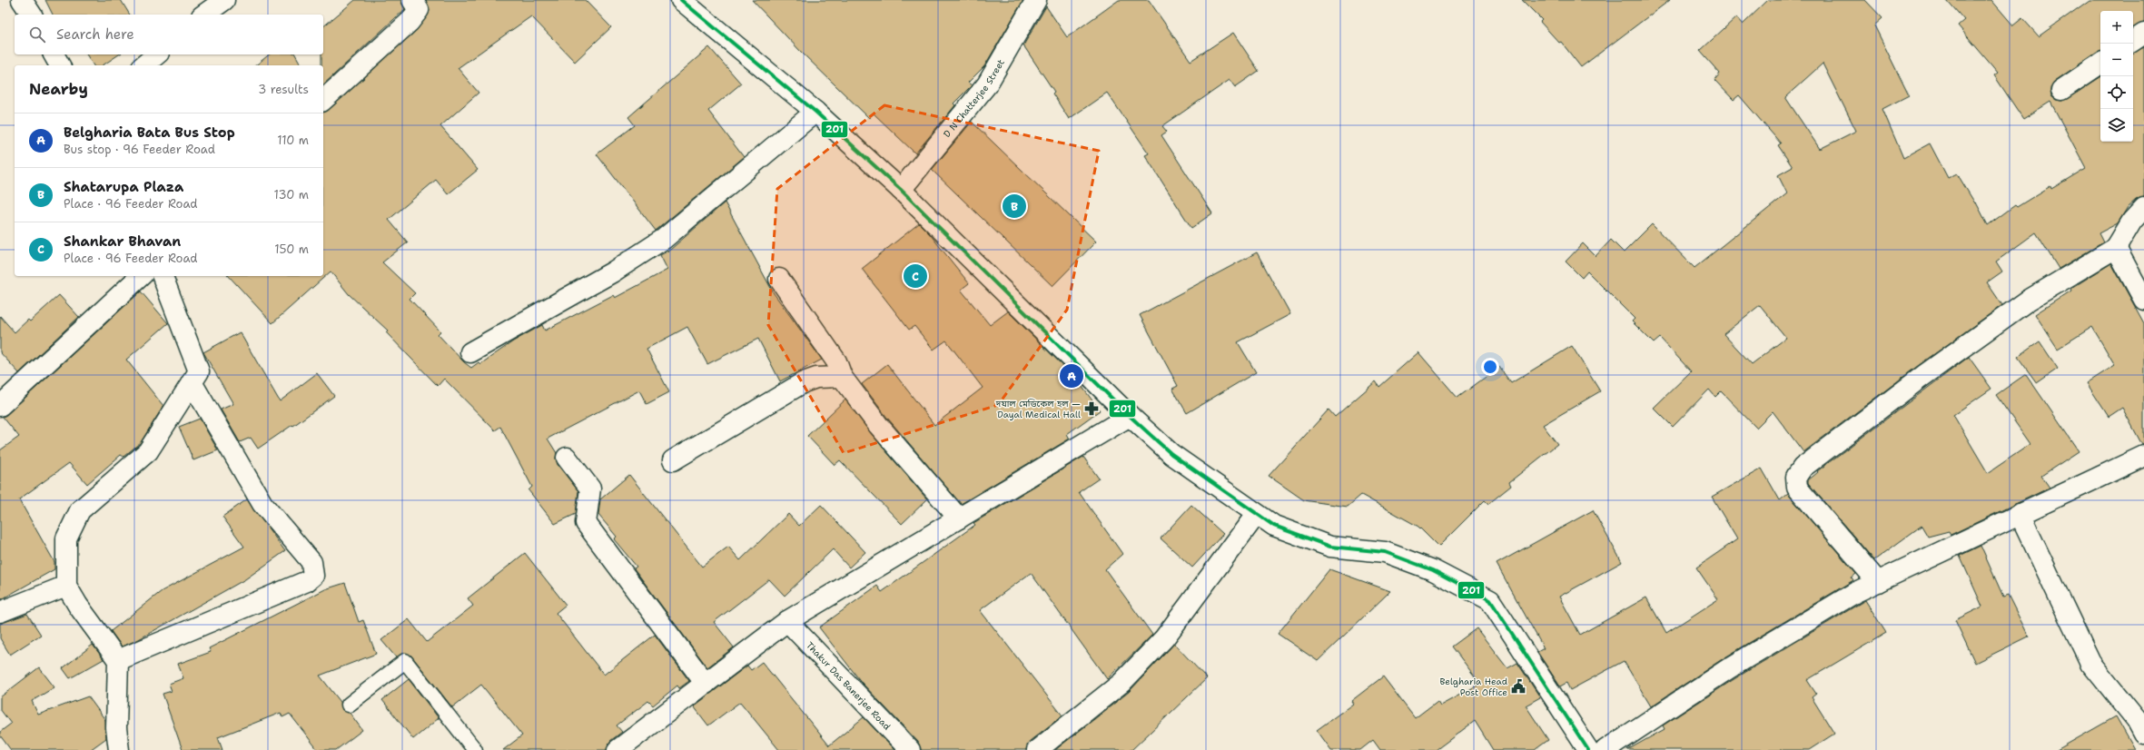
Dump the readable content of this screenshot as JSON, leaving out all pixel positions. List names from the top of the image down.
{
  "streets": {
    "street": ["D N Chatterjee Street", "Thakur Das Banerjee Road"]
  },
  "places": {
    "pharmacy": ["দয়াল মেডিকেল হল — Dayal Medical Hall"],
    "public building": ["Belgharia Head Post Office"]
  },
  "lines": ["transit line 201"],
  "page": {
    "map_buttons": ["+", "−"],
    "search": "Search here",
    "heading": ["Nearby", "3 results"],
    "list": [
      {
        "mark": "A",
        "name": "Belgharia Bata Bus Stop",
        "note": "Bus stop · 96 Feeder Road",
        "value": "110 m"
      },
      {
        "mark": "B",
        "name": "Shatarupa Plaza",
        "note": "Place · 96 Feeder Road",
        "value": "130 m"
      },
      {
        "mark": "C",
        "name": "Shankar Bhavan",
        "note": "Place · 96 Feeder Road",
        "value": "150 m"
      }
    ],
    "pins": ["B", "C", "A"]
  }
}
